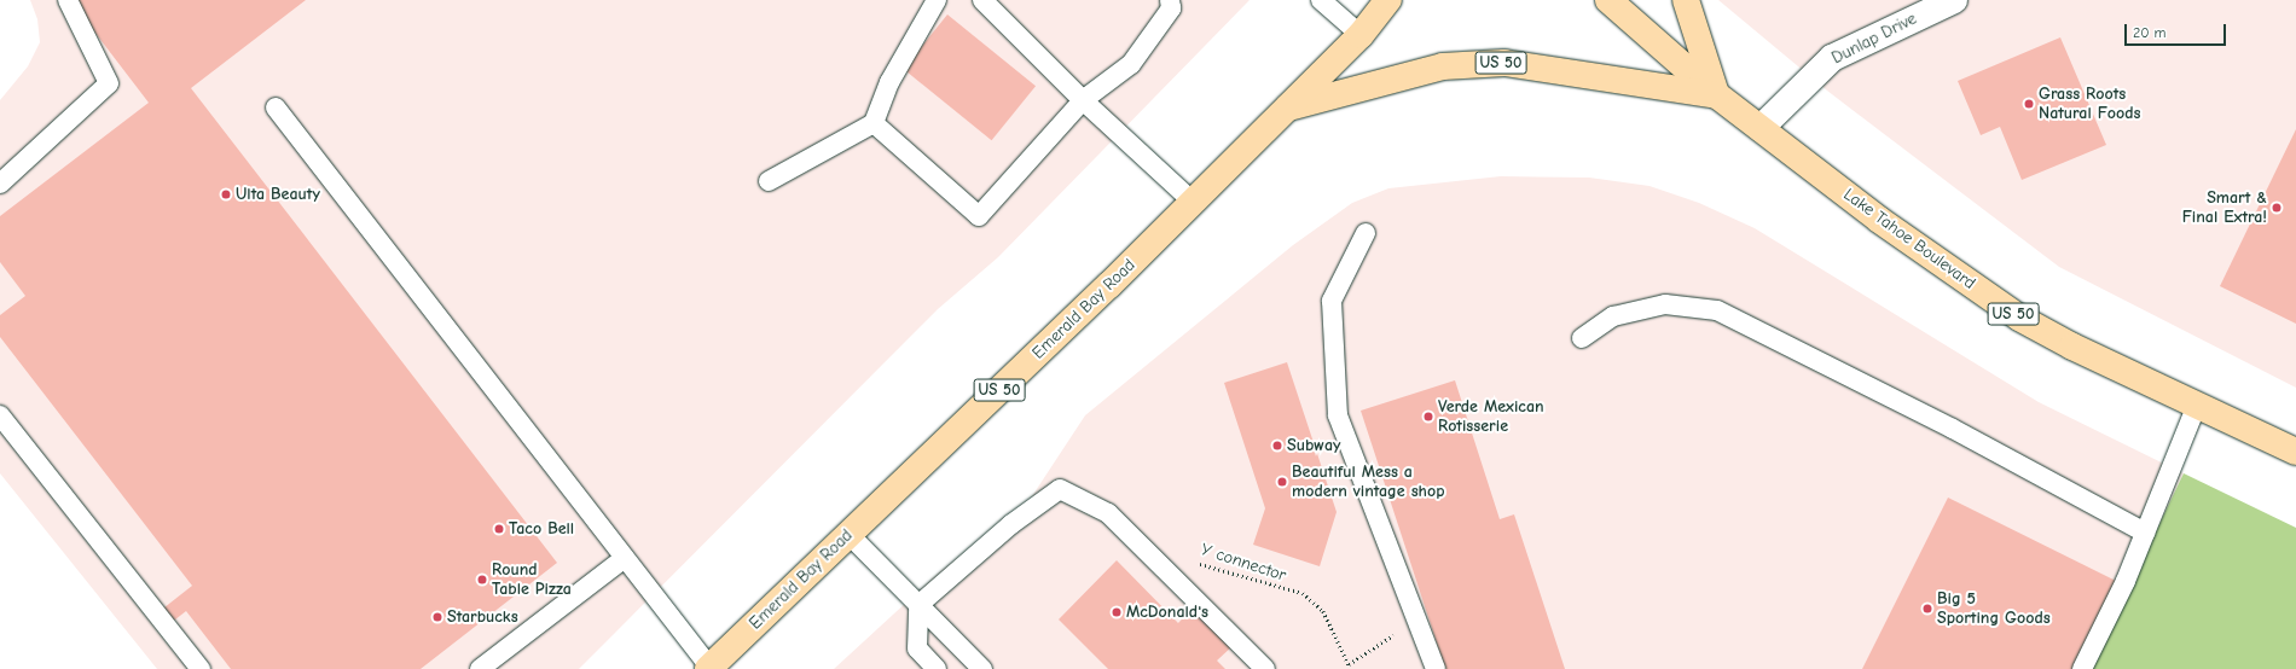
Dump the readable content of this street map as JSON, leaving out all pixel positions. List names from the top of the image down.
{
  "streets": {
    "highway": ["US 50", "Lake Tahoe Boulevard", "Emerald Bay Road"],
    "street": ["Dunlap Drive"],
    "path": ["Y connector"]
  },
  "crossings": [
    ["Dunlap Drive", "Lake Tahoe Boulevard"],
    ["US 50", "Lake Tahoe Boulevard"],
    ["US 50", "Emerald Bay Road"]
  ],
  "places": [
    "Grass Roots Natural Foods",
    "Ulta Beauty",
    "Smart & Final Extra!",
    "Verde Mexican Rotisserie",
    "Subway",
    "Beautiful Mess a modern vintage shop",
    "Taco Bell",
    "Round Table Pizza",
    "Big 5 Sporting Goods",
    "McDonald's",
    "Starbucks"
  ],
  "scale_bar": "20 m"
}
